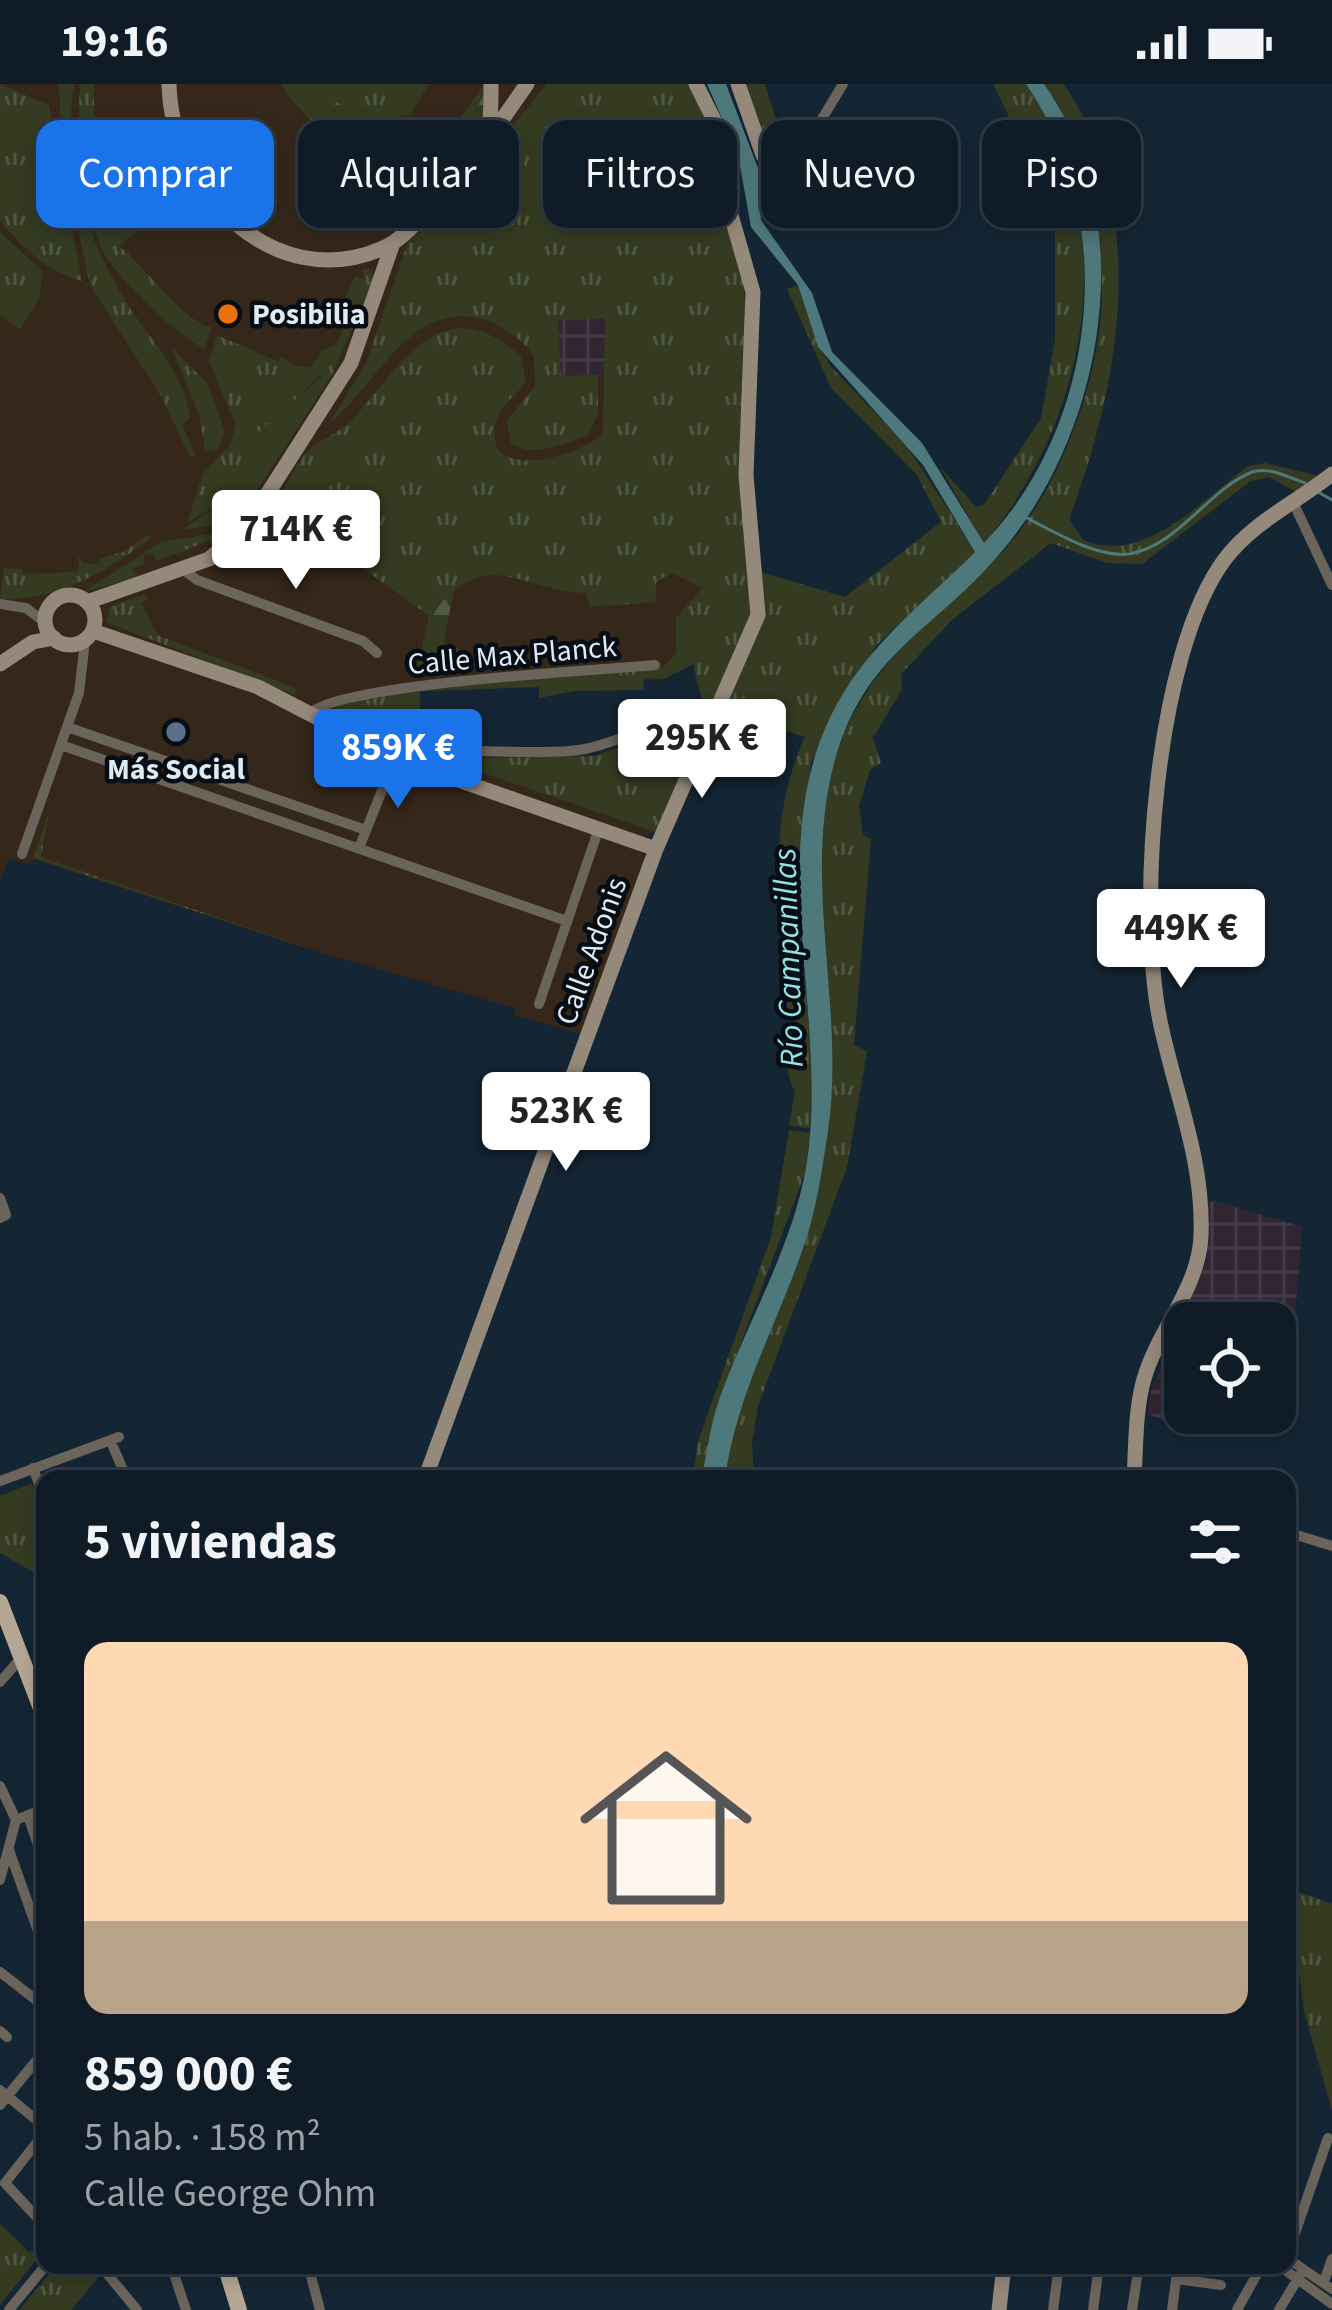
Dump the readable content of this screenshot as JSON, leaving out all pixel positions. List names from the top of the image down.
{
  "streets": {
    "street": ["Calle Max Planck", "Calle Adonis"]
  },
  "water": ["Río Campanillas"],
  "places": ["Posibilia", "Más Social"],
  "page": {
    "status": "19:16",
    "chip": [
      "Comprar",
      "Alquilar",
      "Filtros",
      "Nuevo",
      "Piso"
    ],
    "price": [
      "714K €",
      "295K €",
      "859K €",
      "449K €",
      "523K €"
    ],
    "heading": "5 viviendas",
    "list": [
      {
        "name": "859 000 €",
        "note": "5 hab. · 158 m² · Calle George Ohm"
      }
    ]
  }
}
